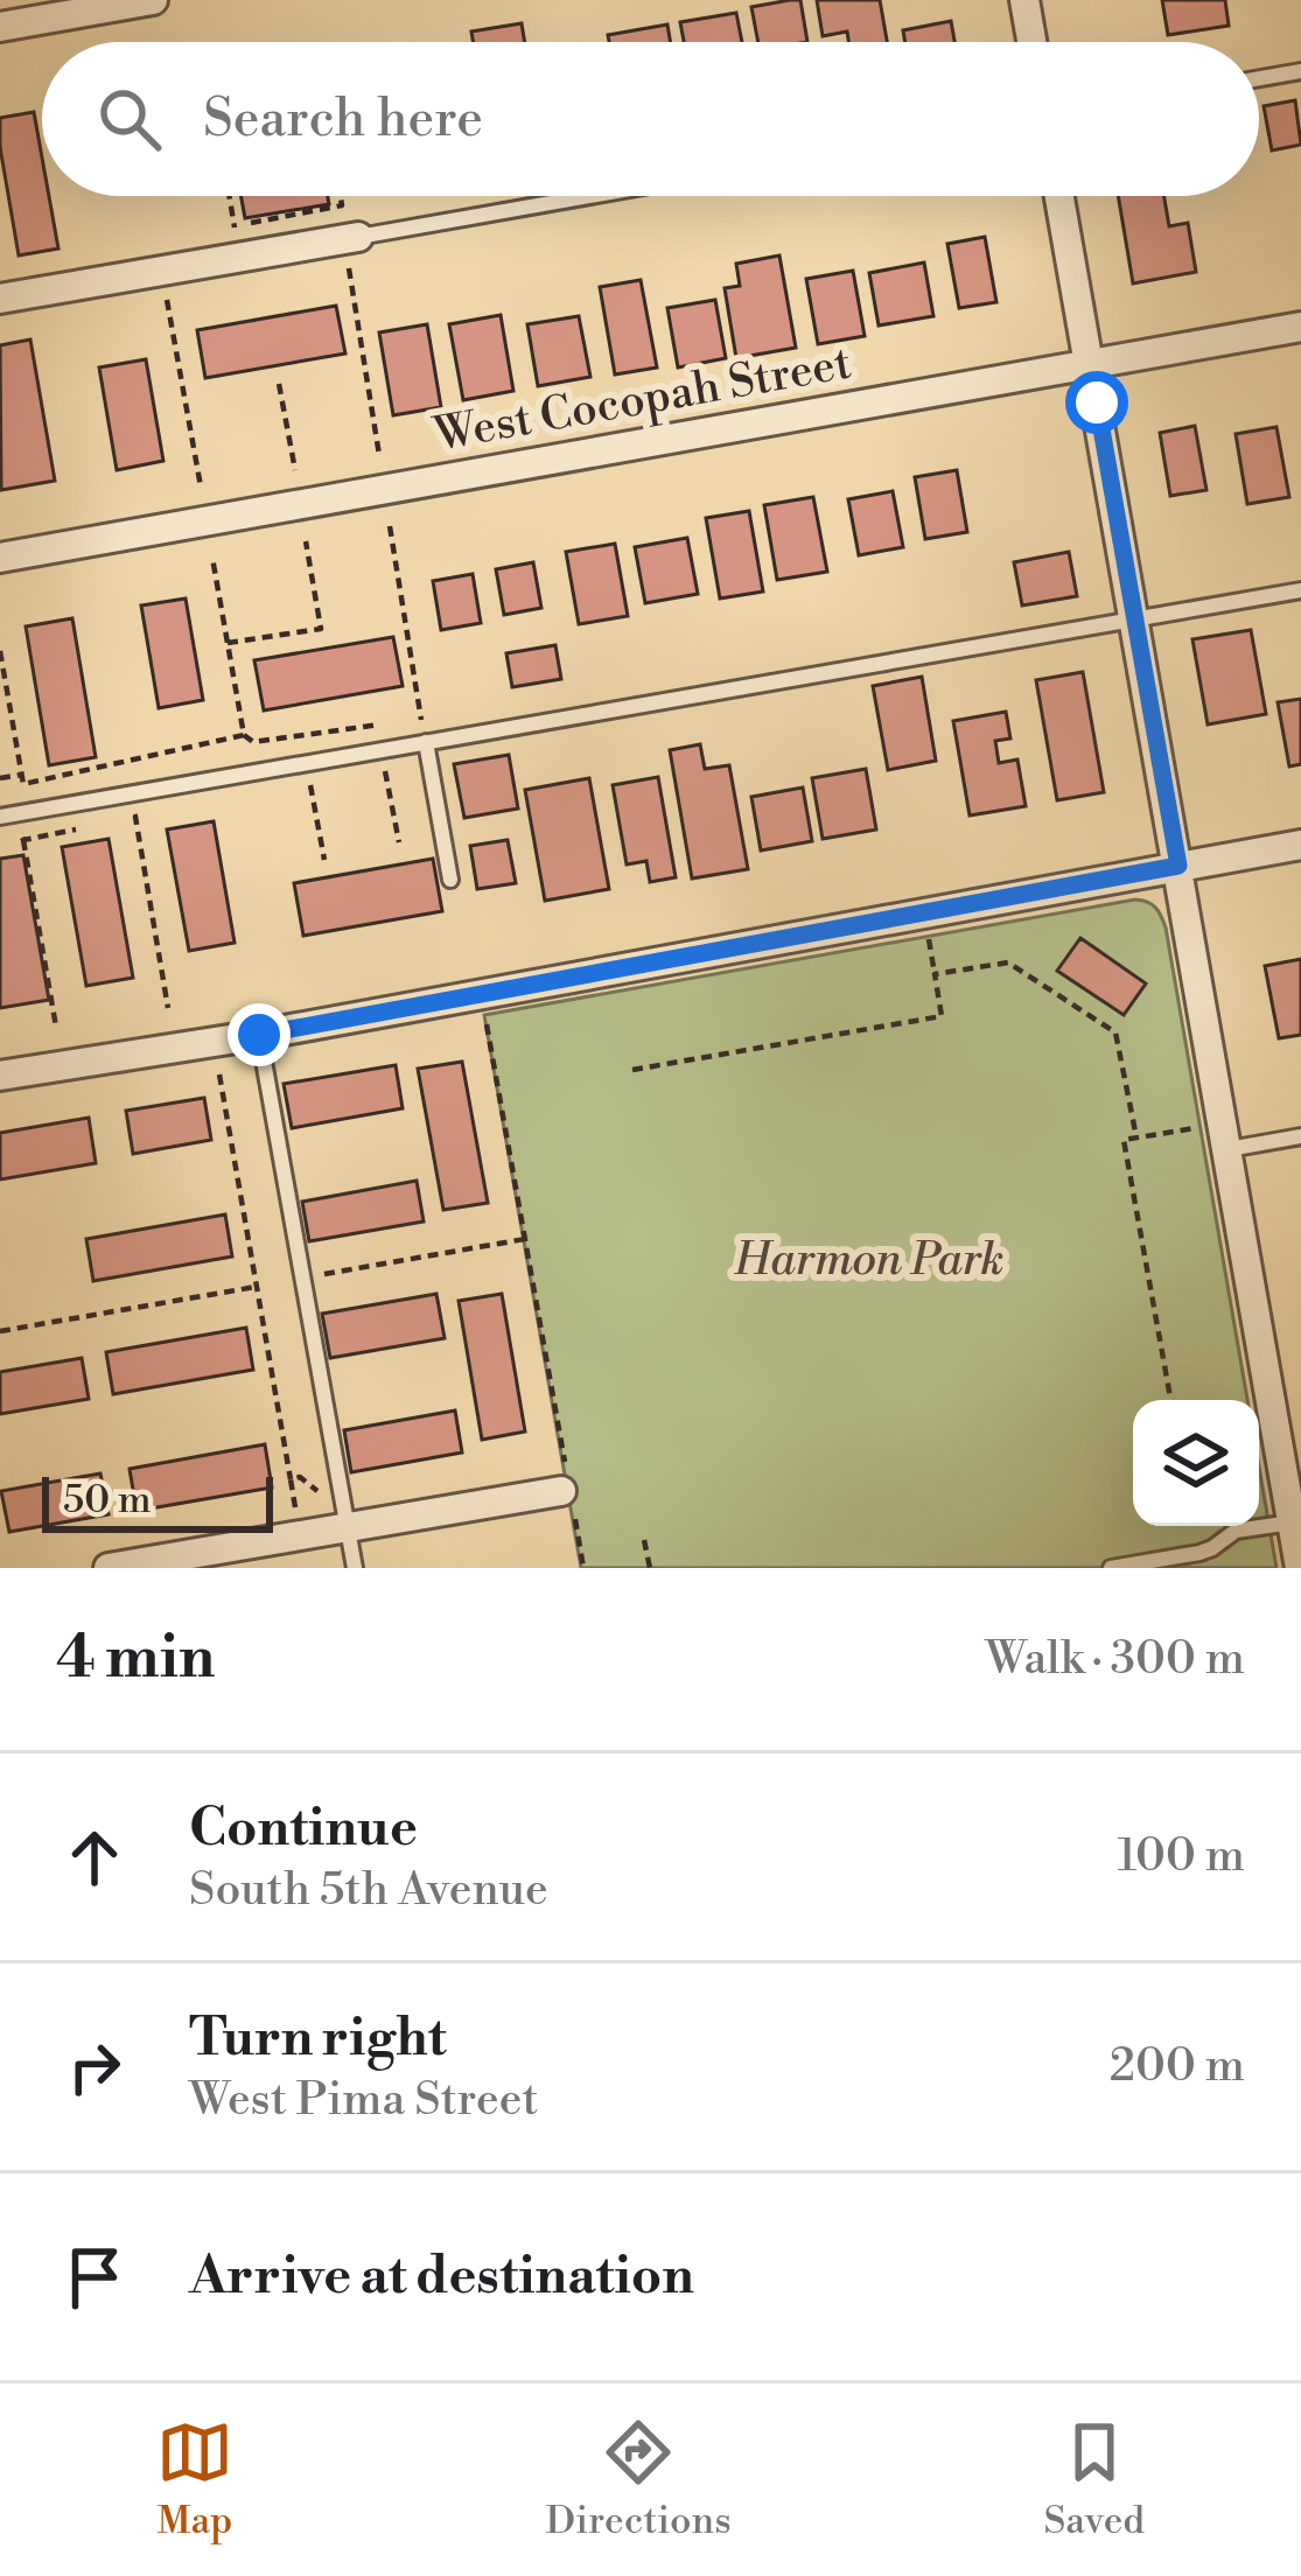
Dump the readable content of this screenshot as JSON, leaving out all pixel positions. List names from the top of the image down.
{
  "streets": {
    "street": ["West Cocopah Street"]
  },
  "parks": ["Harmon Park"],
  "scale_bar": "50 m",
  "page": {
    "search": "Search here",
    "scale": "50 m",
    "heading": ["4 min", "Walk · 300 m"],
    "list": [
      ["Continue", "South 5th Avenue", "100 m"],
      ["Turn right", "West Pima Street", "200 m"],
      "Arrive at destination"
    ],
    "nav": ["Map", "Directions", "Saved"]
  }
}
